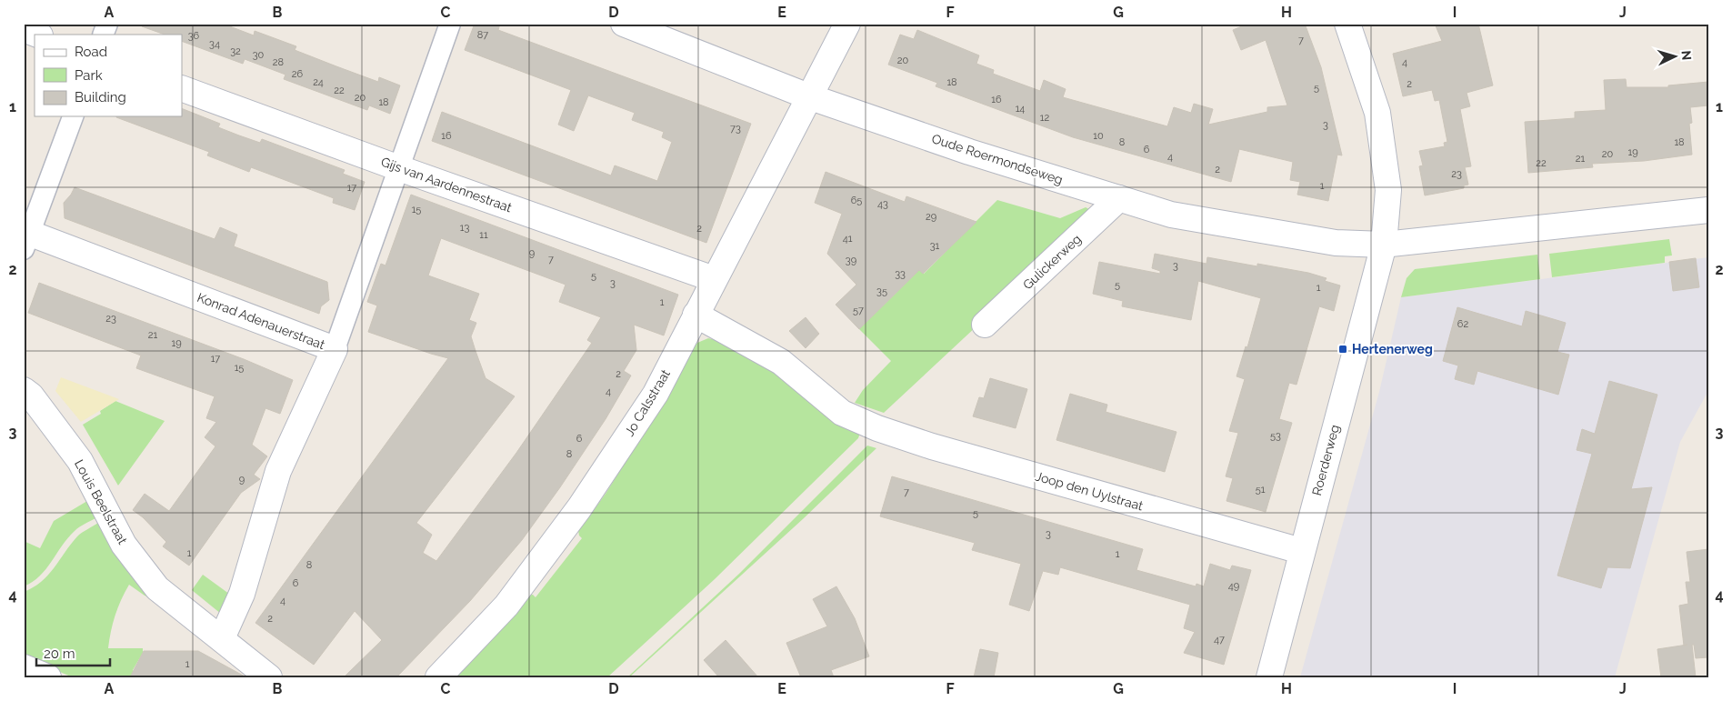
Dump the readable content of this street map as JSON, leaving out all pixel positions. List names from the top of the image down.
{
  "streets": {
    "street": [
      "Oude Roermondseweg",
      "Gijs van Aardennestraat",
      "Gulickerweg",
      "Konrad Adenauerstraat",
      "Jo Calsstraat",
      "Roerderweg",
      "Joop den Uylstraat",
      "Louis Beelstraat"
    ]
  },
  "crossings": [
    ["Oude Roermondseweg", "Gulickerweg"],
    ["Oude Roermondseweg", "Jo Calsstraat"],
    ["Oude Roermondseweg", "Roerderweg"],
    ["Gijs van Aardennestraat", "Jo Calsstraat"],
    ["Konrad Adenauerstraat", "Louis Beelstraat"],
    ["Jo Calsstraat", "Joop den Uylstraat"],
    ["Roerderweg", "Joop den Uylstraat"]
  ],
  "places": {
    "transit": ["Hertenerweg"]
  },
  "house_numbers": [
    "87",
    "36",
    "7",
    "34",
    "32",
    "30",
    "20",
    "28",
    "4",
    "26",
    "24",
    "18",
    "2",
    "5",
    "22",
    "20",
    "16",
    "18",
    "14",
    "12",
    "3",
    "73",
    "16",
    "10",
    "8",
    "18",
    "6",
    "19",
    "20",
    "4",
    "21",
    "22",
    "2",
    "23",
    "1",
    "17",
    "65",
    "43",
    "15",
    "29",
    "13",
    "2",
    "11",
    "41",
    "31",
    "9",
    "7",
    "39",
    "3",
    "33",
    "5",
    "3",
    "5",
    "1",
    "35",
    "1",
    "57",
    "23",
    "62",
    "21",
    "19",
    "17",
    "15",
    "2",
    "4",
    "53",
    "6",
    "8",
    "9",
    "51",
    "7",
    "5",
    "3",
    "1",
    "1",
    "8",
    "6",
    "49",
    "4",
    "2",
    "47",
    "1"
  ],
  "legend": ["Road", "Park", "Building"],
  "scale_bar": "20 m",
  "north": "right",
  "grid": {
    "columns": [
      "A",
      "B",
      "C",
      "D",
      "E",
      "F",
      "G",
      "H",
      "I",
      "J"
    ],
    "rows": [
      "1",
      "2",
      "3",
      "4"
    ]
  }
}
